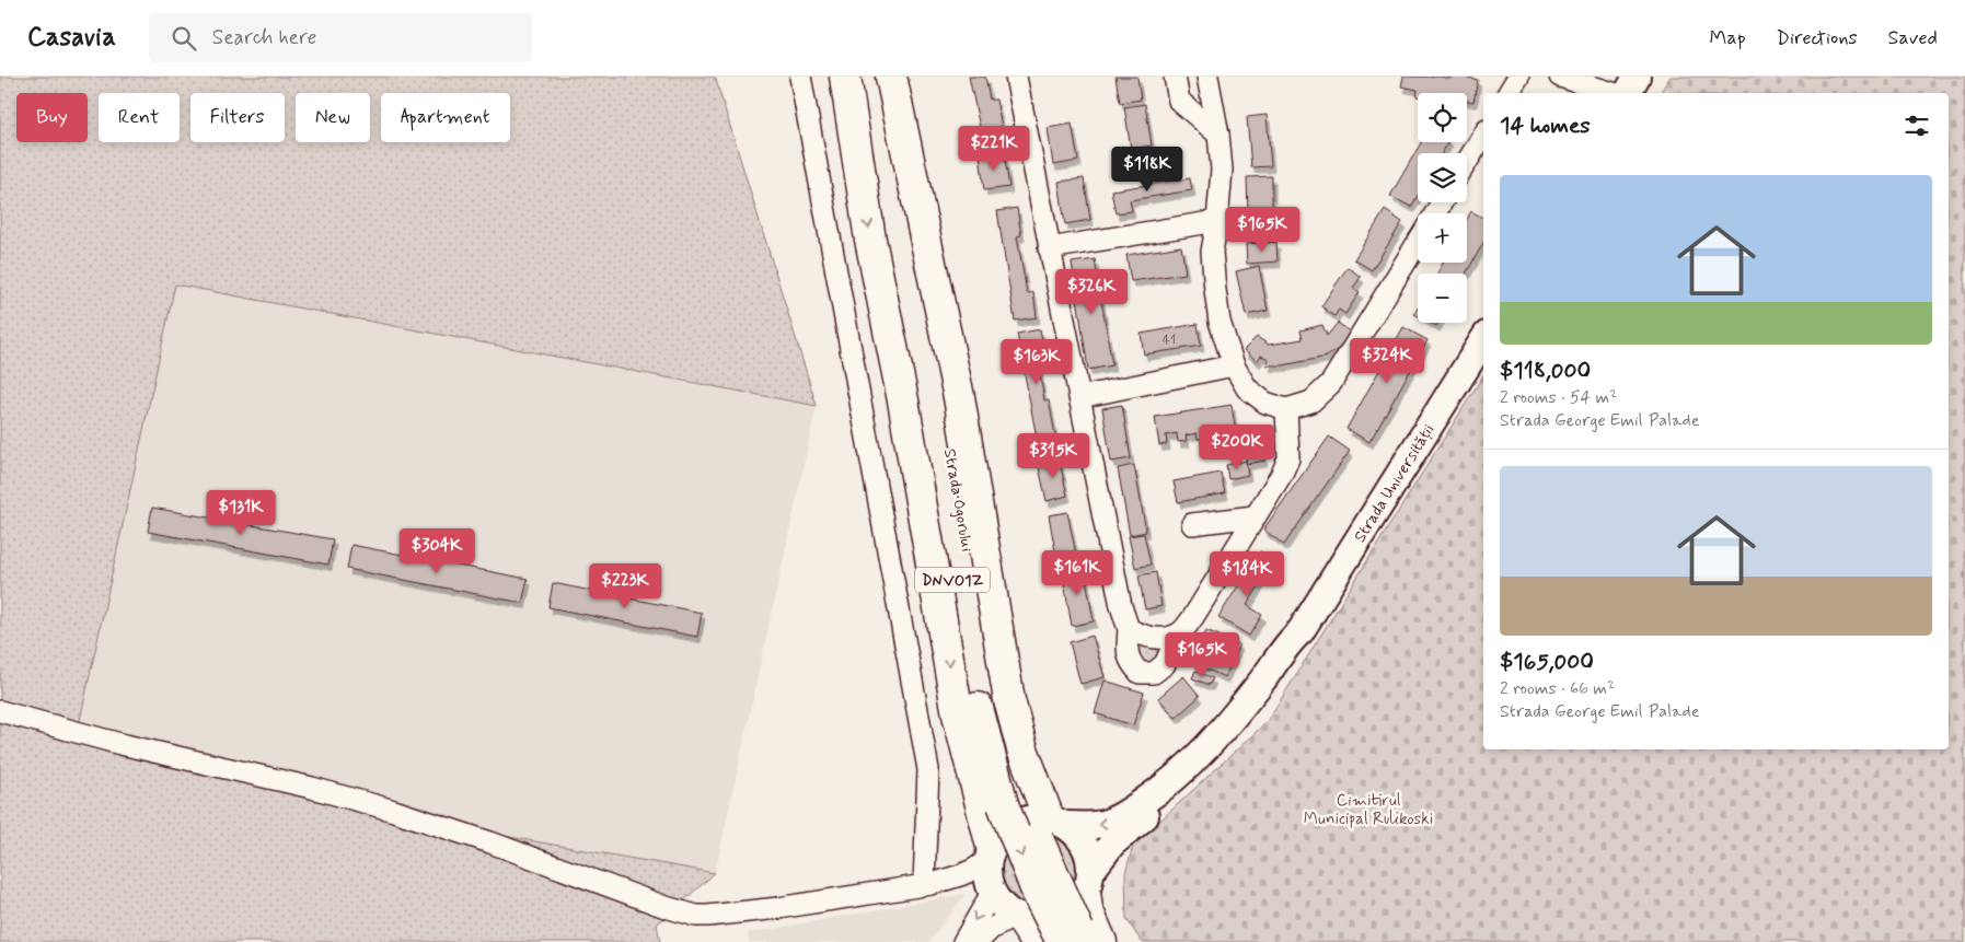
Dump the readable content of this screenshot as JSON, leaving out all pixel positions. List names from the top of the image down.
{
  "streets": {
    "highway": ["Strada Ogorului", "DNVO1Z"],
    "main road": ["Strada Universității"]
  },
  "parks": ["Cimitirul Municipal Rulikoski"],
  "house_numbers": ["41"],
  "page": {
    "header": "Casavia",
    "search": "Search here",
    "nav": ["Map", "Directions", "Saved"],
    "map_buttons": ["+", "−"],
    "chip": [
      "Buy",
      "Rent",
      "Filters",
      "New",
      "Apartment"
    ],
    "heading": "14 homes",
    "price": [
      "$221K",
      "$118K",
      "$165K",
      "$326K",
      "$324K",
      "$163K",
      "$200K",
      "$315K",
      "$131K",
      "$304K",
      "$161K",
      "$184K",
      "$223K",
      "$165K"
    ],
    "list": [
      {
        "name": "$118,000",
        "note": "2 rooms · 54 m² · Strada George Emil Palade"
      },
      {
        "name": "$165,000",
        "note": "2 rooms · 66 m² · Strada George Emil Palade"
      }
    ]
  }
}
